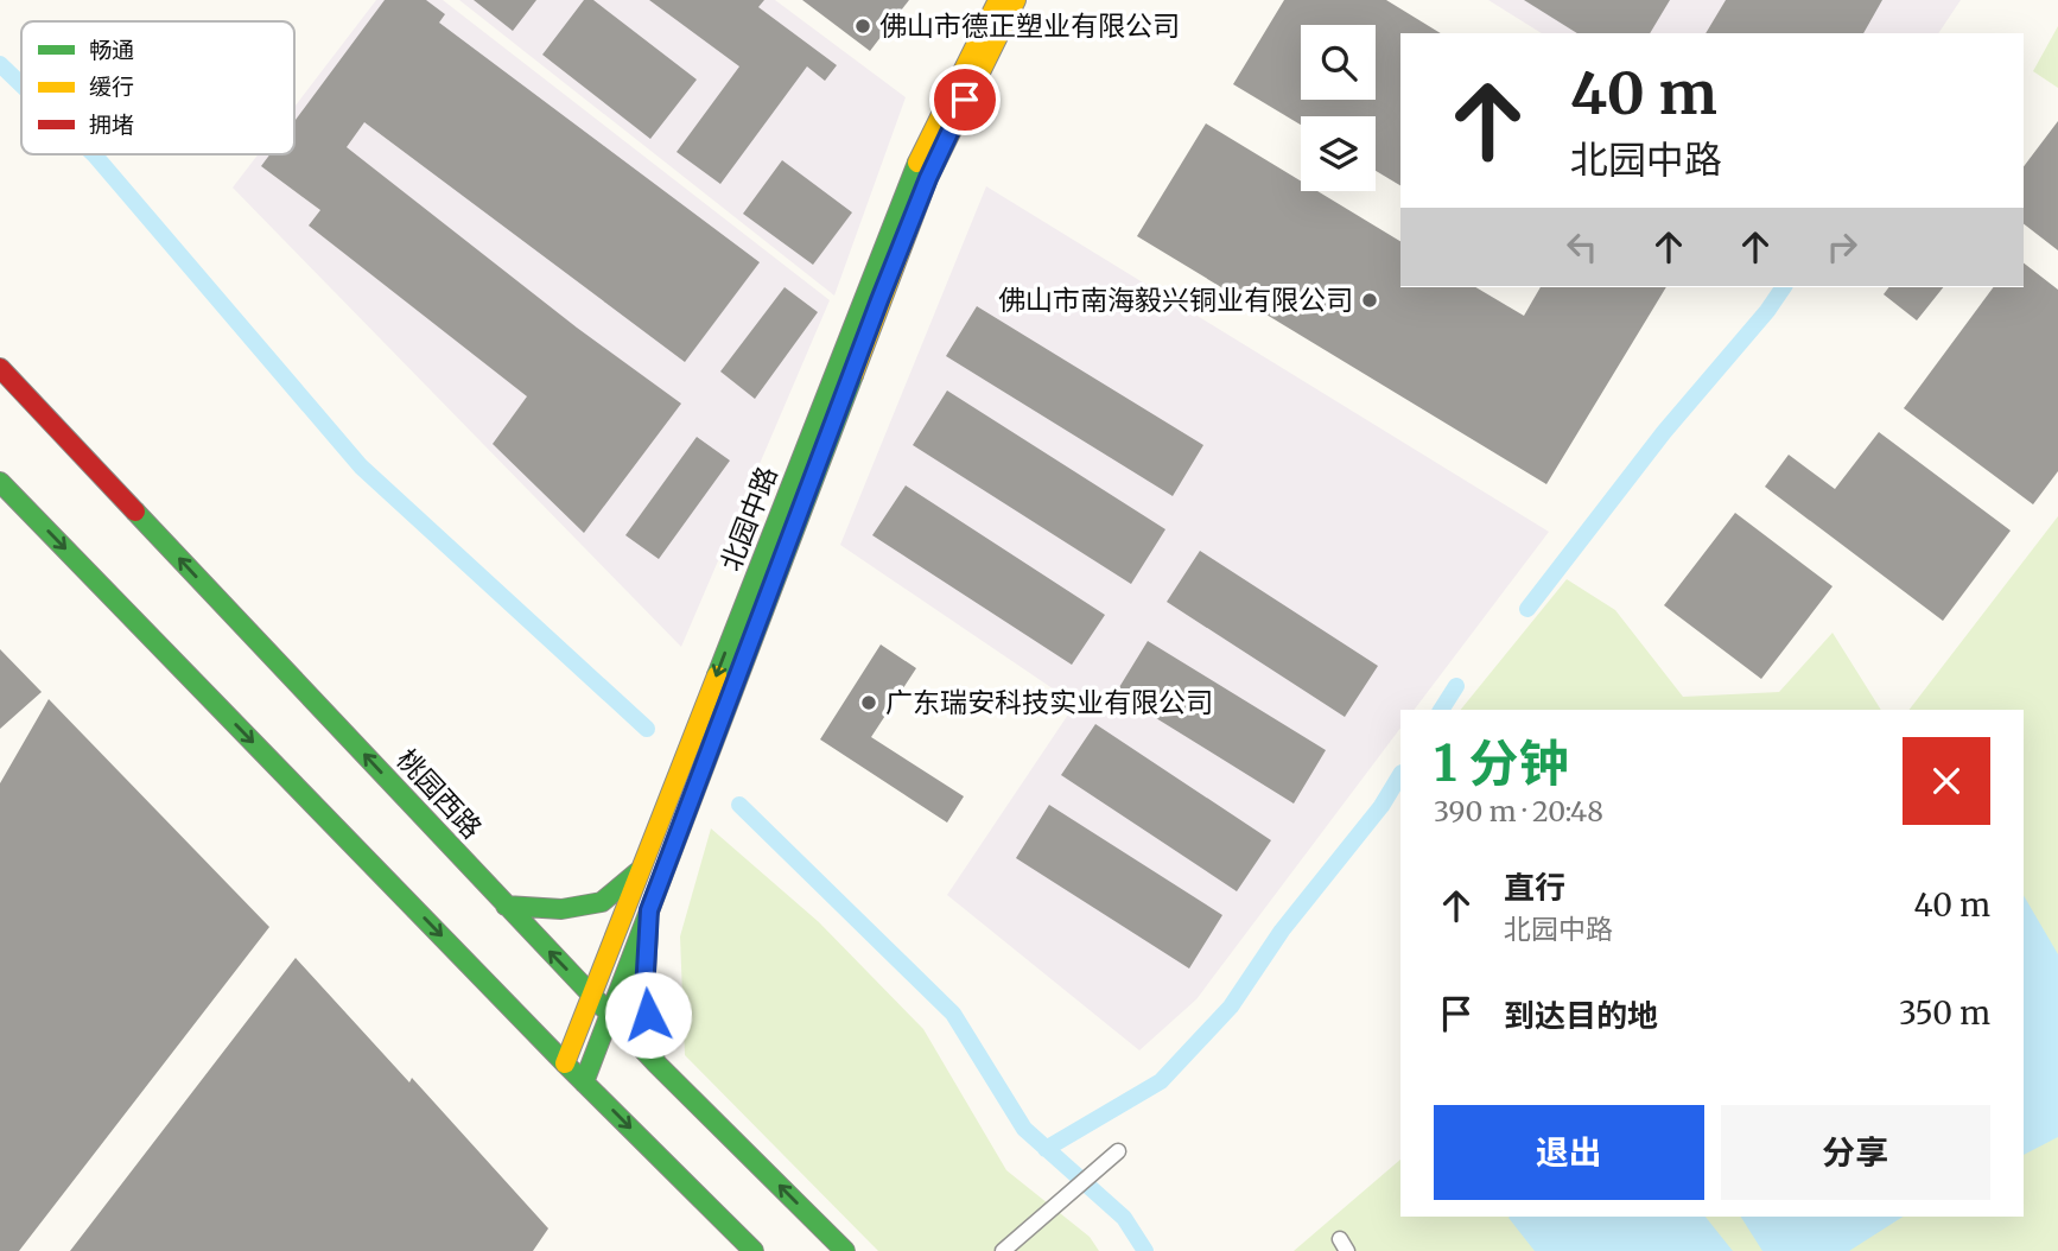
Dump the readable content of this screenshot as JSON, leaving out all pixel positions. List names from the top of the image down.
{
  "streets": {
    "street": ["北园中路", "桃园西路"]
  },
  "crossings": [
    ["北园中路", "桃园西路"]
  ],
  "places": ["佛山市德正塑业有限公司", "佛山市南海毅兴铜业有限公司", "广东瑞安科技实业有限公司"],
  "legend": ["畅通", "缓行", "拥堵"],
  "page": {
    "turn": ["40 m", "北园中路"],
    "heading": ["1 分钟", "390 m · 20:48"],
    "list": [
      {
        "name": "直行",
        "note": "北园中路",
        "value": "40 m"
      },
      {
        "name": "到达目的地",
        "value": "350 m"
      }
    ],
    "buttons": ["退出", "分享"]
  }
}
